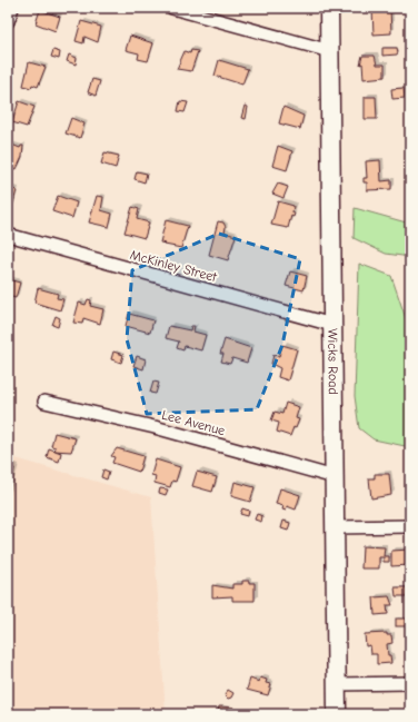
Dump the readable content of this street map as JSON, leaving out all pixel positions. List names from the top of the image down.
{
  "streets": {
    "main road": ["Wicks Road"],
    "street": ["McKinley Street", "Lee Avenue"]
  },
  "crossings": [
    ["McKinley Street", "Wicks Road"],
    ["Wicks Road", "Lee Avenue"]
  ]
}
